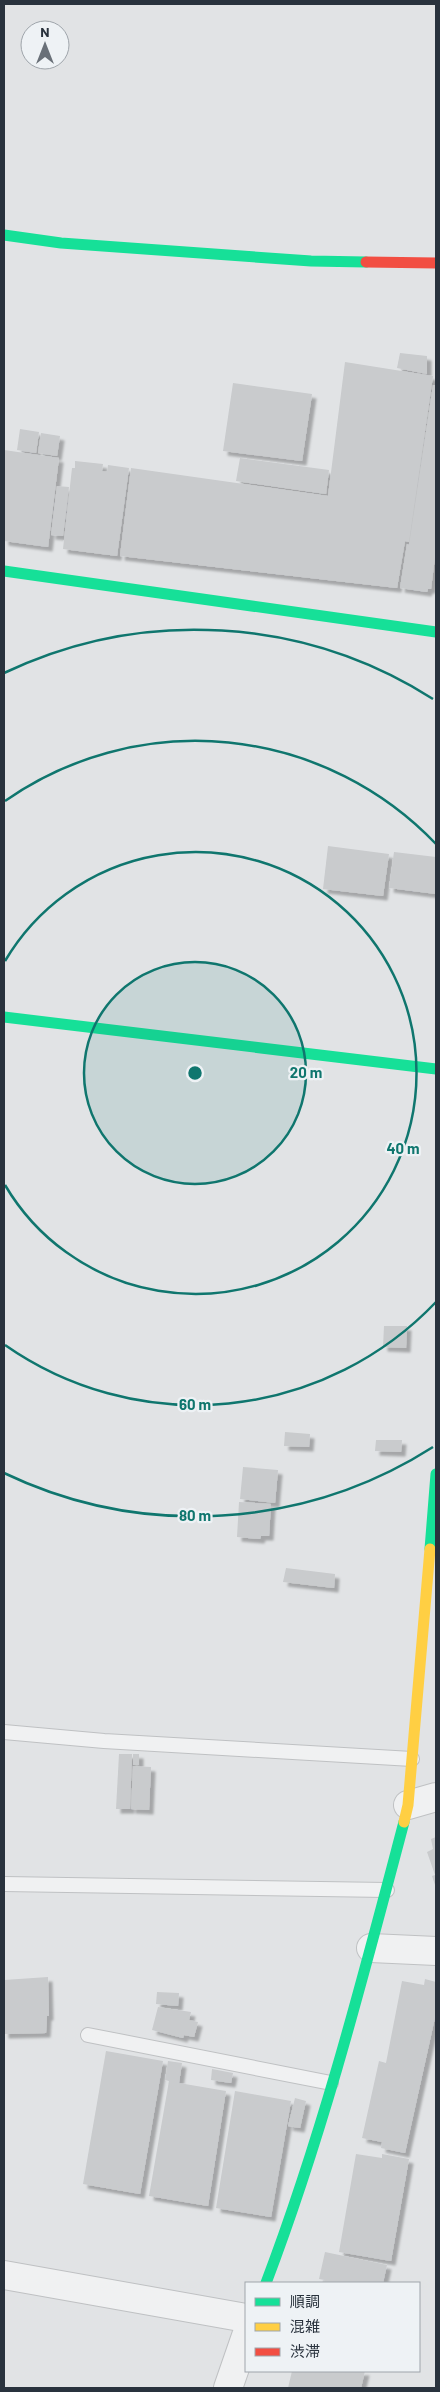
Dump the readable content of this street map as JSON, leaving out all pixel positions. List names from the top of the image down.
{
  "legend": ["順調", "混雑", "渋滞"],
  "north": "top",
  "rings": [
    "20 m",
    "40 m",
    "60 m",
    "80 m"
  ]
}
